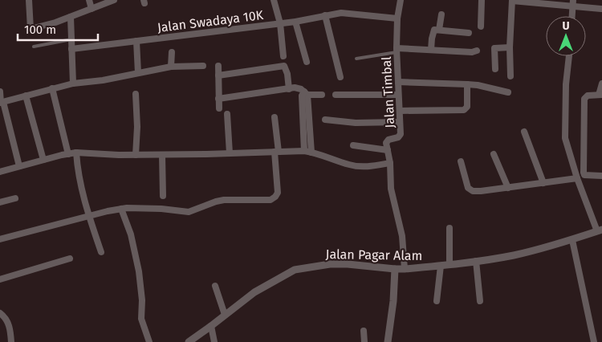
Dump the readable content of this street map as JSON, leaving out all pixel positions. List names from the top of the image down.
{
  "streets": {
    "street": ["Jalan Swadaya 10K", "Jalan Timbal", "Jalan Pagar Alam"]
  },
  "crossings": [
    ["Jalan Swadaya 10K", "Jalan Timbal"]
  ],
  "scale_bar": "100 m",
  "north": "top"
}
